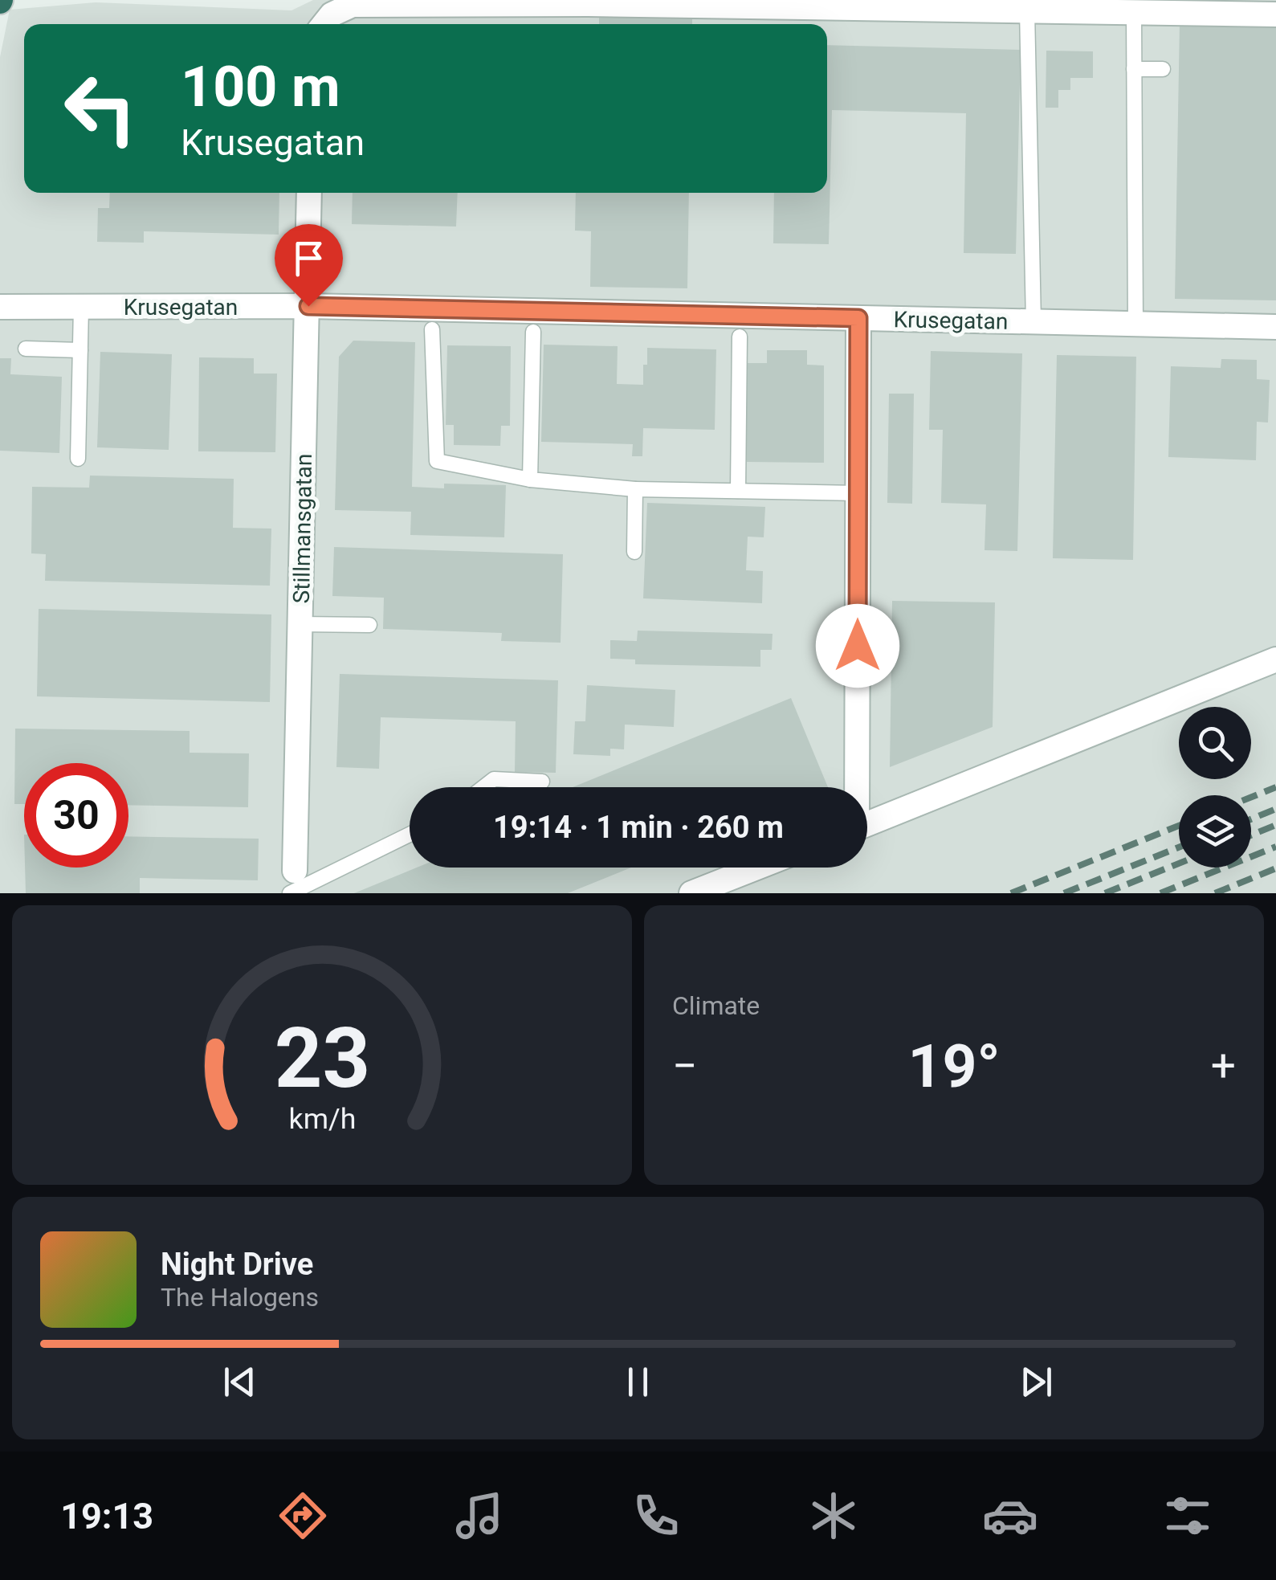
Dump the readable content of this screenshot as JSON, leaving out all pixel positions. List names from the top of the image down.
{
  "streets": {
    "street": ["Krusegatan", "Stillmansgatan"]
  },
  "crossings": [
    ["Krusegatan", "Stillmansgatan"]
  ],
  "page": {
    "turn": ["100 m", "Krusegatan"],
    "limit": "30",
    "trip": "19:14 · 1 min · 260 m",
    "tile": "Climate",
    "heat": ["−", "19°", "+"],
    "song": ["Night Drive", "The Halogens"],
    "tabs": "19:13",
    "gauge": ["23", "km/h"]
  }
}
